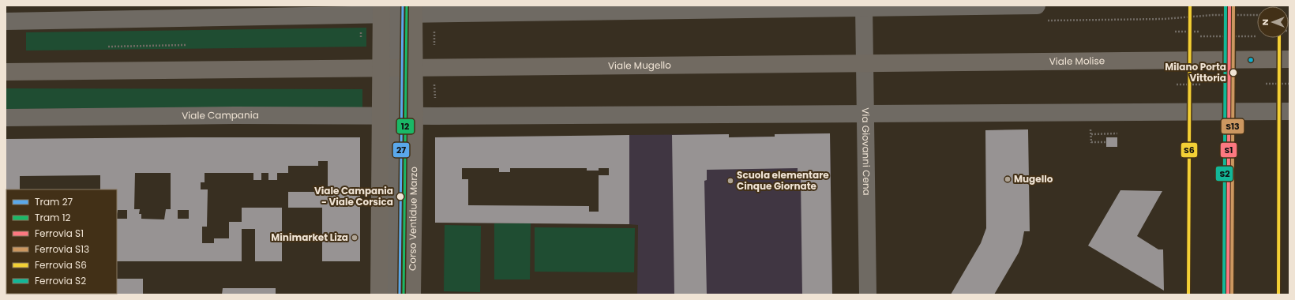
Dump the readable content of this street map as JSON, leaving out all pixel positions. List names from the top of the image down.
{
  "streets": {
    "main road": ["Viale Molise", "Viale Mugello", "Corso Ventidue Marzo"],
    "street": ["Viale Campania", "Via Giovanni Cena"]
  },
  "crossings": [
    ["Viale Molise", "Viale Mugello"],
    ["Viale Molise", "Via Giovanni Cena"],
    ["Viale Mugello", "Via Giovanni Cena"],
    ["Viale Mugello", "Corso Ventidue Marzo"],
    ["Viale Campania", "Corso Ventidue Marzo"]
  ],
  "places": [
    "Milano Porta Vittoria",
    "Mugello",
    "Scuola elementare Cinque Giornate",
    "Viale Campania - Viale Corsica",
    "Minimarket Liza"
  ],
  "lines": [
    "tram line 27",
    "tram line 12",
    "rail line S1",
    "rail line S13",
    "rail line S6",
    "rail line S2"
  ],
  "legend": [
    "Tram 27",
    "Tram 12",
    "Ferrovia S1",
    "Ferrovia S13",
    "Ferrovia S6",
    "Ferrovia S2"
  ],
  "north": "left"
}
